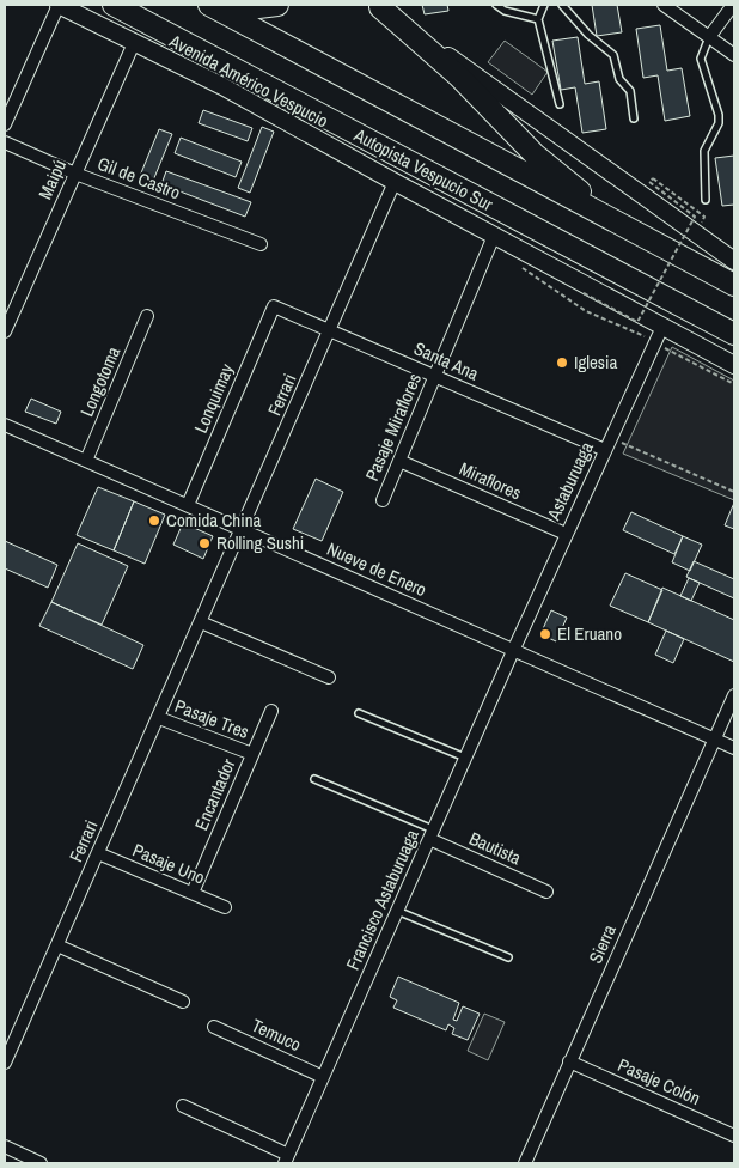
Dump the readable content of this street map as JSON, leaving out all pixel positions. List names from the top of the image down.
{
  "streets": {
    "highway": ["Autopista Vespucio Sur"],
    "main road": ["Avenida Américo Vespucio"],
    "street": [
      "Gil de Castro",
      "Maipú",
      "Santa Ana",
      "Longotoma",
      "Ferrari",
      "Lonquimay",
      "Pasaje Miraflores",
      "Miraflores",
      "Astaburuaga",
      "Nueve de Enero",
      "Pasaje Tres",
      "Encantador",
      "Bautista",
      "Pasaje Uno",
      "Francisco Astaburuaga",
      "Sierra",
      "Temuco",
      "Pasaje Colón"
    ]
  },
  "crossings": [
    ["Avenida Américo Vespucio", "Maipú"],
    ["Avenida Américo Vespucio", "Ferrari"],
    ["Avenida Américo Vespucio", "Pasaje Miraflores"],
    ["Avenida Américo Vespucio", "Astaburuaga"],
    ["Gil de Castro", "Maipú"],
    ["Santa Ana", "Ferrari"],
    ["Santa Ana", "Lonquimay"],
    ["Santa Ana", "Pasaje Miraflores"],
    ["Santa Ana", "Astaburuaga"],
    ["Longotoma", "Nueve de Enero"],
    ["Ferrari", "Nueve de Enero"],
    ["Ferrari", "Pasaje Tres"],
    ["Ferrari", "Pasaje Uno"],
    ["Lonquimay", "Nueve de Enero"],
    ["Pasaje Miraflores", "Miraflores"],
    ["Miraflores", "Astaburuaga"],
    ["Astaburuaga", "Nueve de Enero"],
    ["Astaburuaga", "Francisco Astaburuaga"],
    ["Nueve de Enero", "Francisco Astaburuaga"],
    ["Nueve de Enero", "Sierra"],
    ["Pasaje Tres", "Encantador"],
    ["Encantador", "Pasaje Uno"],
    ["Bautista", "Francisco Astaburuaga"],
    ["Francisco Astaburuaga", "Temuco"],
    ["Sierra", "Pasaje Colón"]
  ],
  "places": [
    "Iglesia",
    "Comida China",
    "Rolling Sushi",
    "El Eruano"
  ]
}
